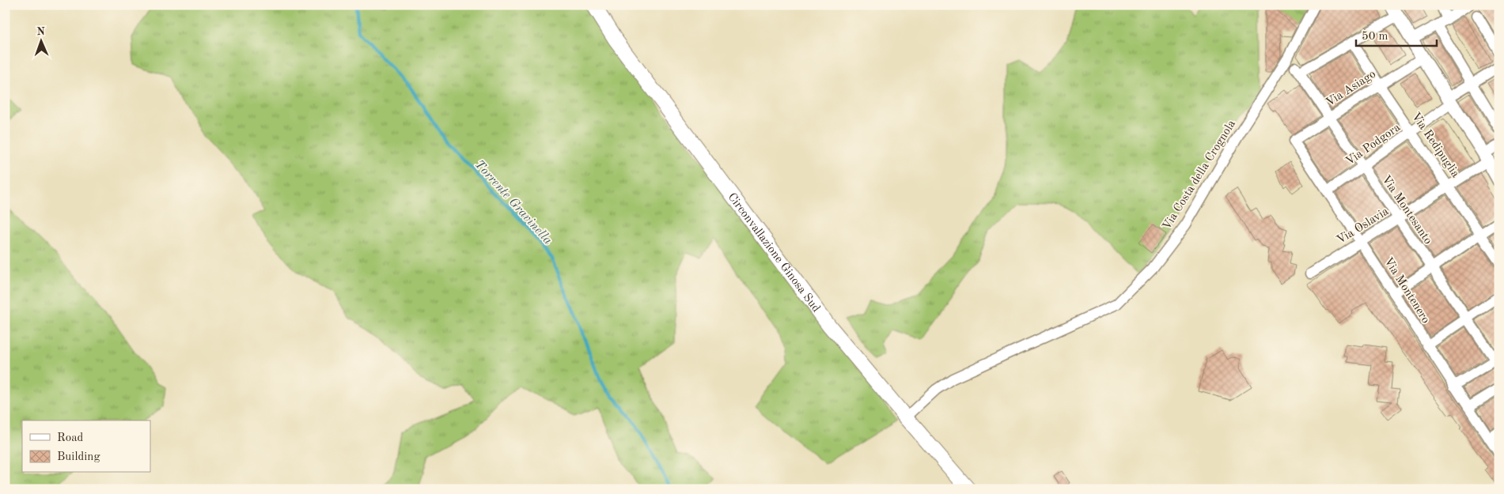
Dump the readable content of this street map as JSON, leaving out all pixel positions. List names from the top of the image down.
{
  "streets": {
    "main road": ["Circonvallazione Ginosa Sud"],
    "street": [
      "Via Asiago",
      "Via Podgora",
      "Via Redipuglia",
      "Via Costa della Crognola",
      "Via Montesanto",
      "Via Oslavia",
      "Via Montenero"
    ]
  },
  "crossings": [
    ["Via Asiago", "Via Redipuglia"],
    ["Via Asiago", "Via Montesanto"],
    ["Via Asiago", "Via Montenero"],
    ["Via Podgora", "Via Redipuglia"],
    ["Via Podgora", "Via Montesanto"],
    ["Via Podgora", "Via Montenero"],
    ["Via Redipuglia", "Via Montesanto"],
    ["Via Redipuglia", "Via Oslavia"],
    ["Via Costa della Crognola", "Circonvallazione Ginosa Sud"],
    ["Via Montesanto", "Via Oslavia"],
    ["Via Oslavia", "Via Montenero"]
  ],
  "water": ["Torrente Gravinella"],
  "legend": ["Road", "Building"],
  "scale_bar": "50 m",
  "north": "top"
}
